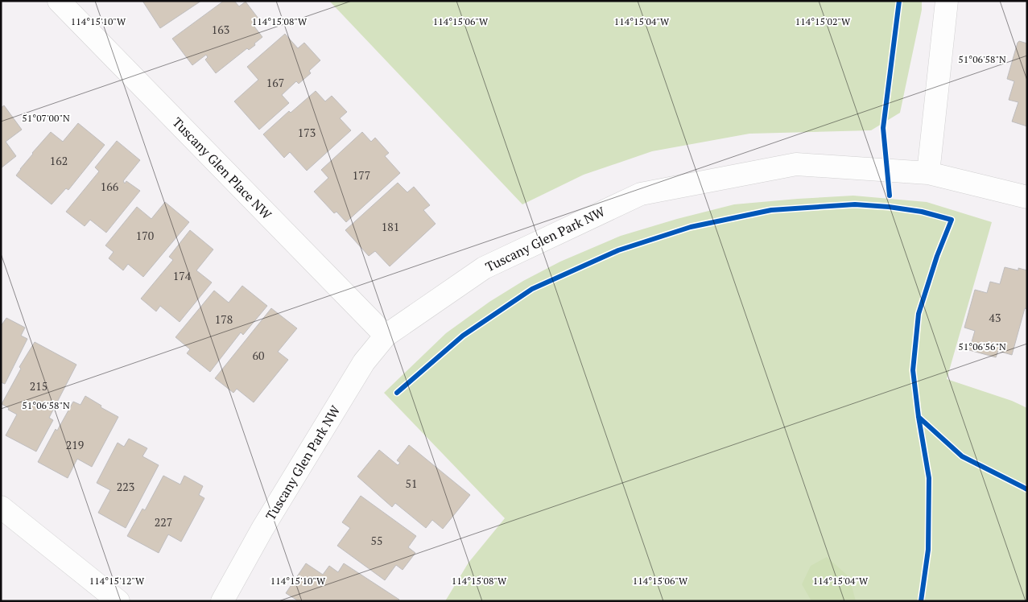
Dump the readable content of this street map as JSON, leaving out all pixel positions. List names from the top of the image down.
{
  "streets": {
    "street": ["Tuscany Glen Place NW", "Tuscany Glen Park NW"]
  },
  "crossings": [
    ["Tuscany Glen Place NW", "Tuscany Glen Park NW"]
  ],
  "house_numbers": [
    "163",
    "167",
    "173",
    "162",
    "177",
    "166",
    "181",
    "170",
    "174",
    "43",
    "178",
    "60",
    "215",
    "219",
    "51",
    "223",
    "227",
    "55"
  ],
  "coordinates": [
    "114°15'10\"W",
    "114°15'08\"W",
    "114°15'06\"W",
    "114°15'04\"W",
    "114°15'02\"W",
    "51°06'58\"N",
    "51°07'00\"N",
    "51°06'56\"N",
    "114°15'12\"W"
  ]
}
